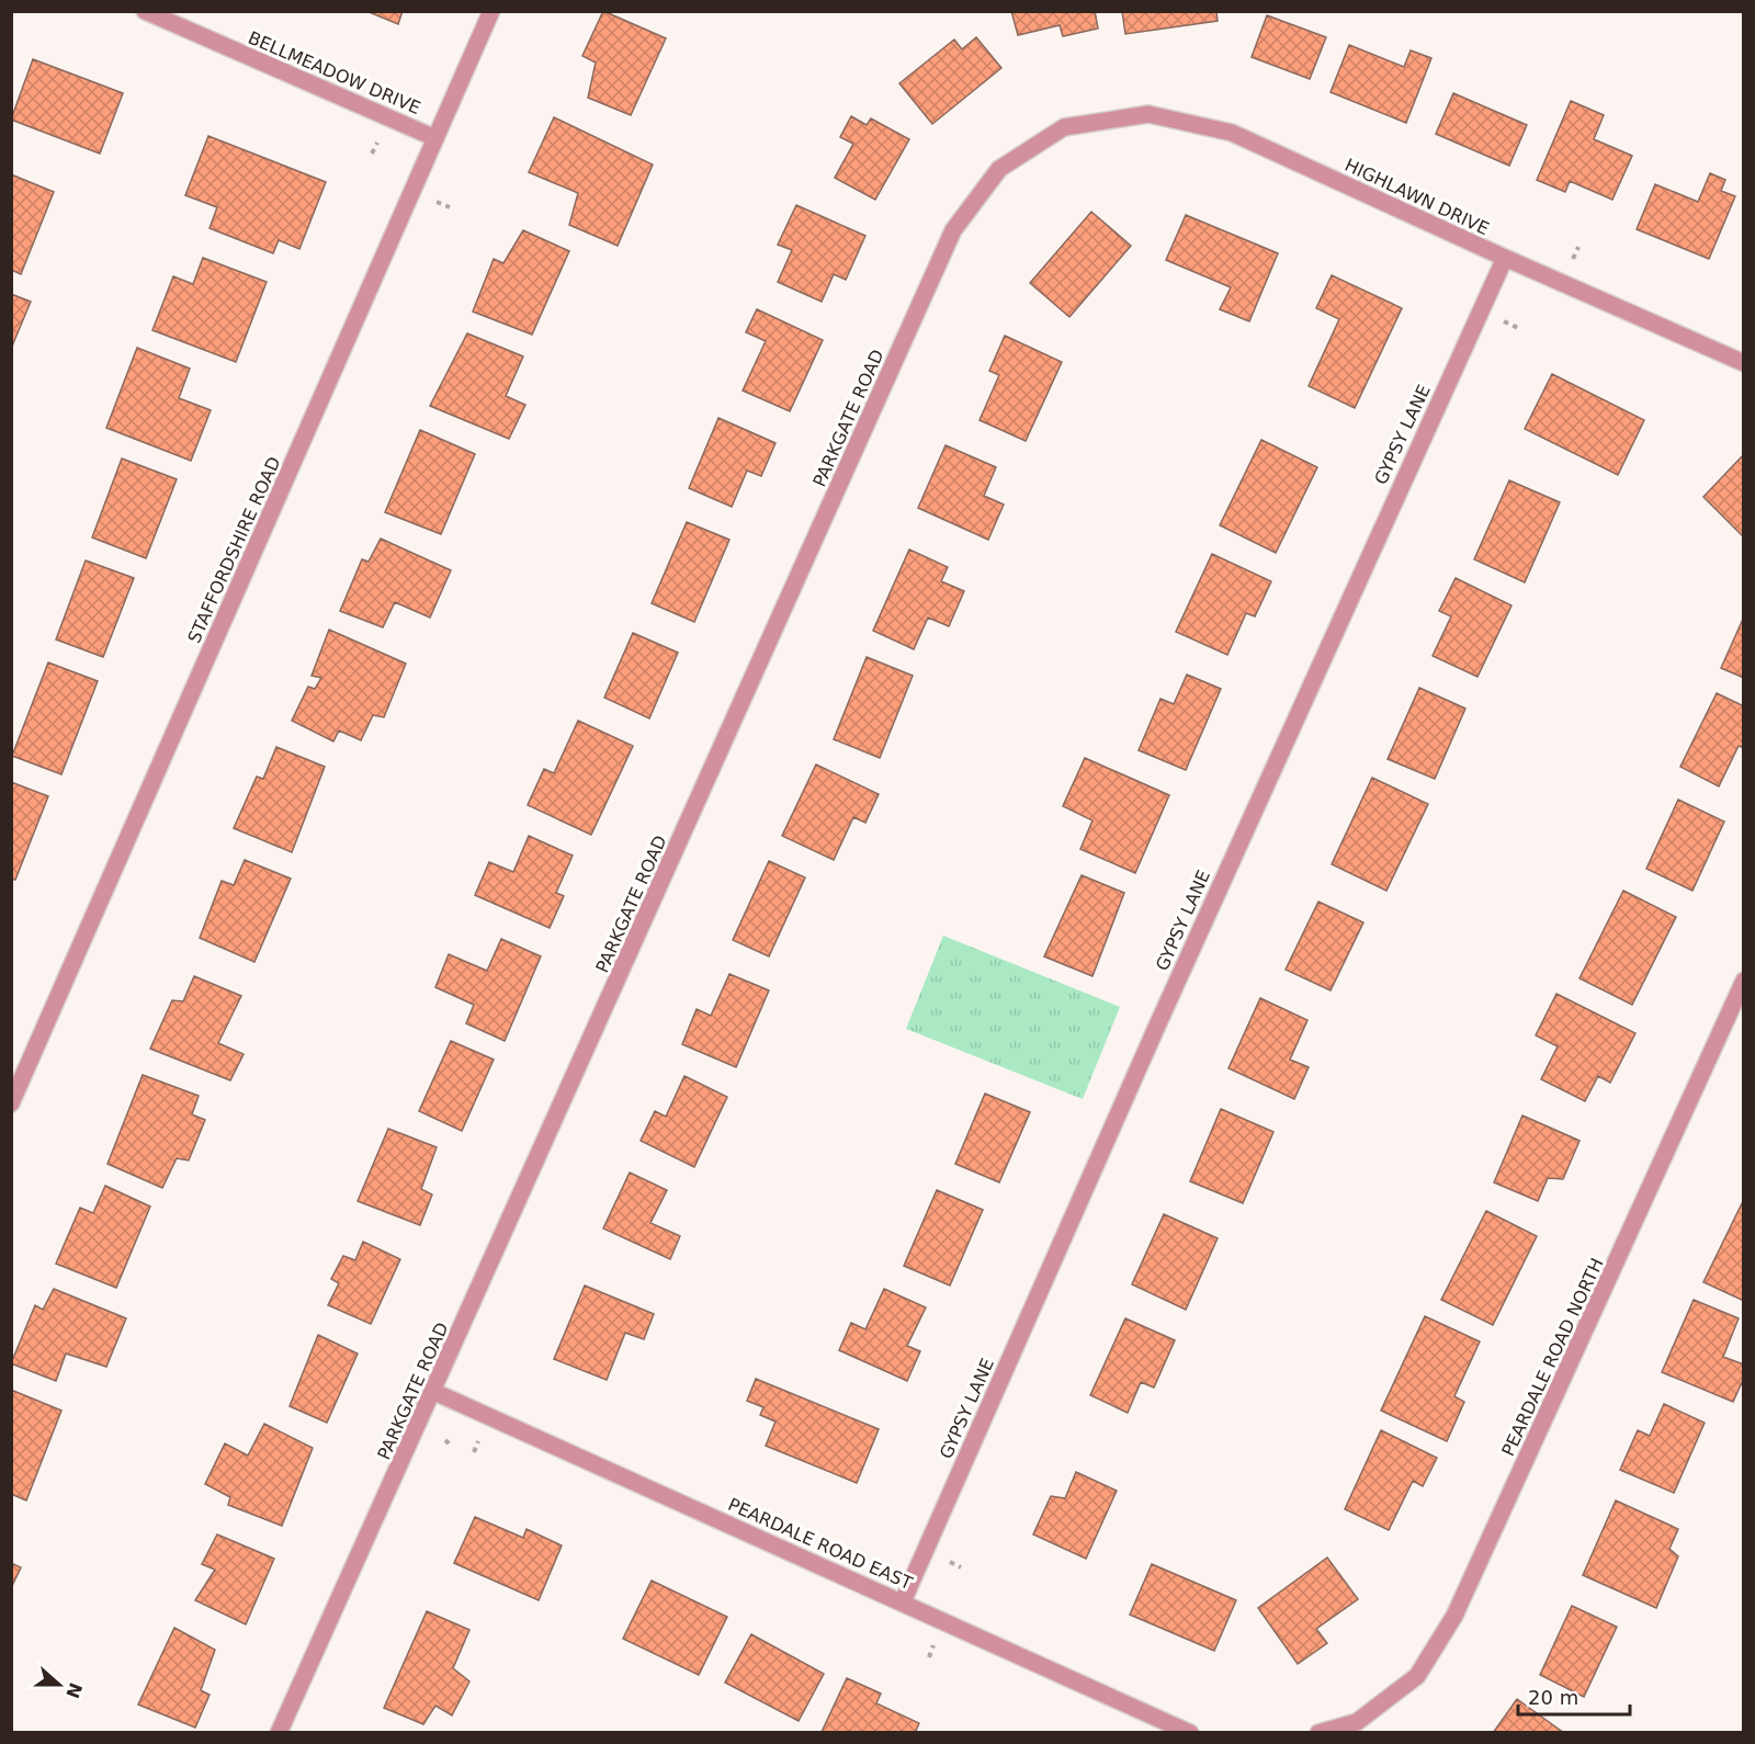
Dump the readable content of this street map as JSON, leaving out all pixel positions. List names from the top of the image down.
{
  "streets": {
    "street": [
      "BELLMEADOW DRIVE",
      "HIGHLAWN DRIVE",
      "PARKGATE ROAD",
      "GYPSY LANE",
      "STAFFORDSHIRE ROAD",
      "PEARDALE ROAD NORTH",
      "PEARDALE ROAD EAST"
    ]
  },
  "crossings": [
    ["BELLMEADOW DRIVE", "STAFFORDSHIRE ROAD"],
    ["HIGHLAWN DRIVE", "PARKGATE ROAD"],
    ["HIGHLAWN DRIVE", "GYPSY LANE"],
    ["PARKGATE ROAD", "PEARDALE ROAD EAST"],
    ["GYPSY LANE", "PEARDALE ROAD EAST"]
  ],
  "scale_bar": "20 m",
  "north": "right"
}
